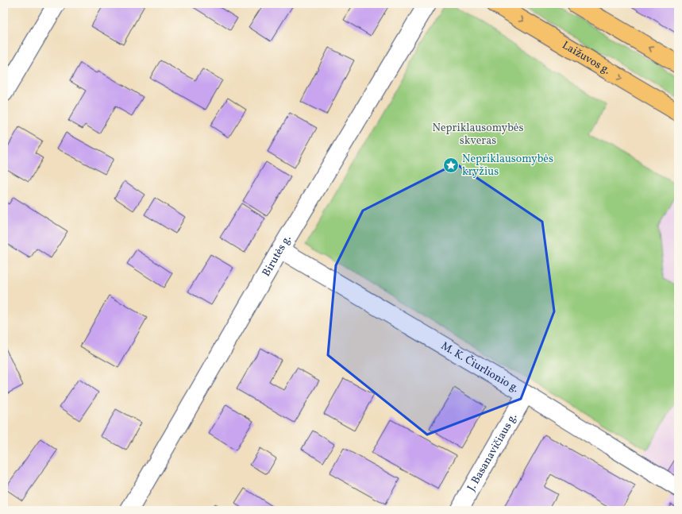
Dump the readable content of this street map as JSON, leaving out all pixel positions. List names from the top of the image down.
{
  "streets": {
    "main road": ["Laižuvos g."],
    "street": ["Birutės g.", "M. K. Čiurlionio g.", "J. Basanavičiaus g."]
  },
  "crossings": [
    ["Birutės g.", "M. K. Čiurlionio g."],
    ["M. K. Čiurlionio g.", "J. Basanavičiaus g."]
  ],
  "parks": ["Nepriklausomybės skveras"],
  "places": {
    "place": ["Nepriklausomybės kryžius"]
  }
}
